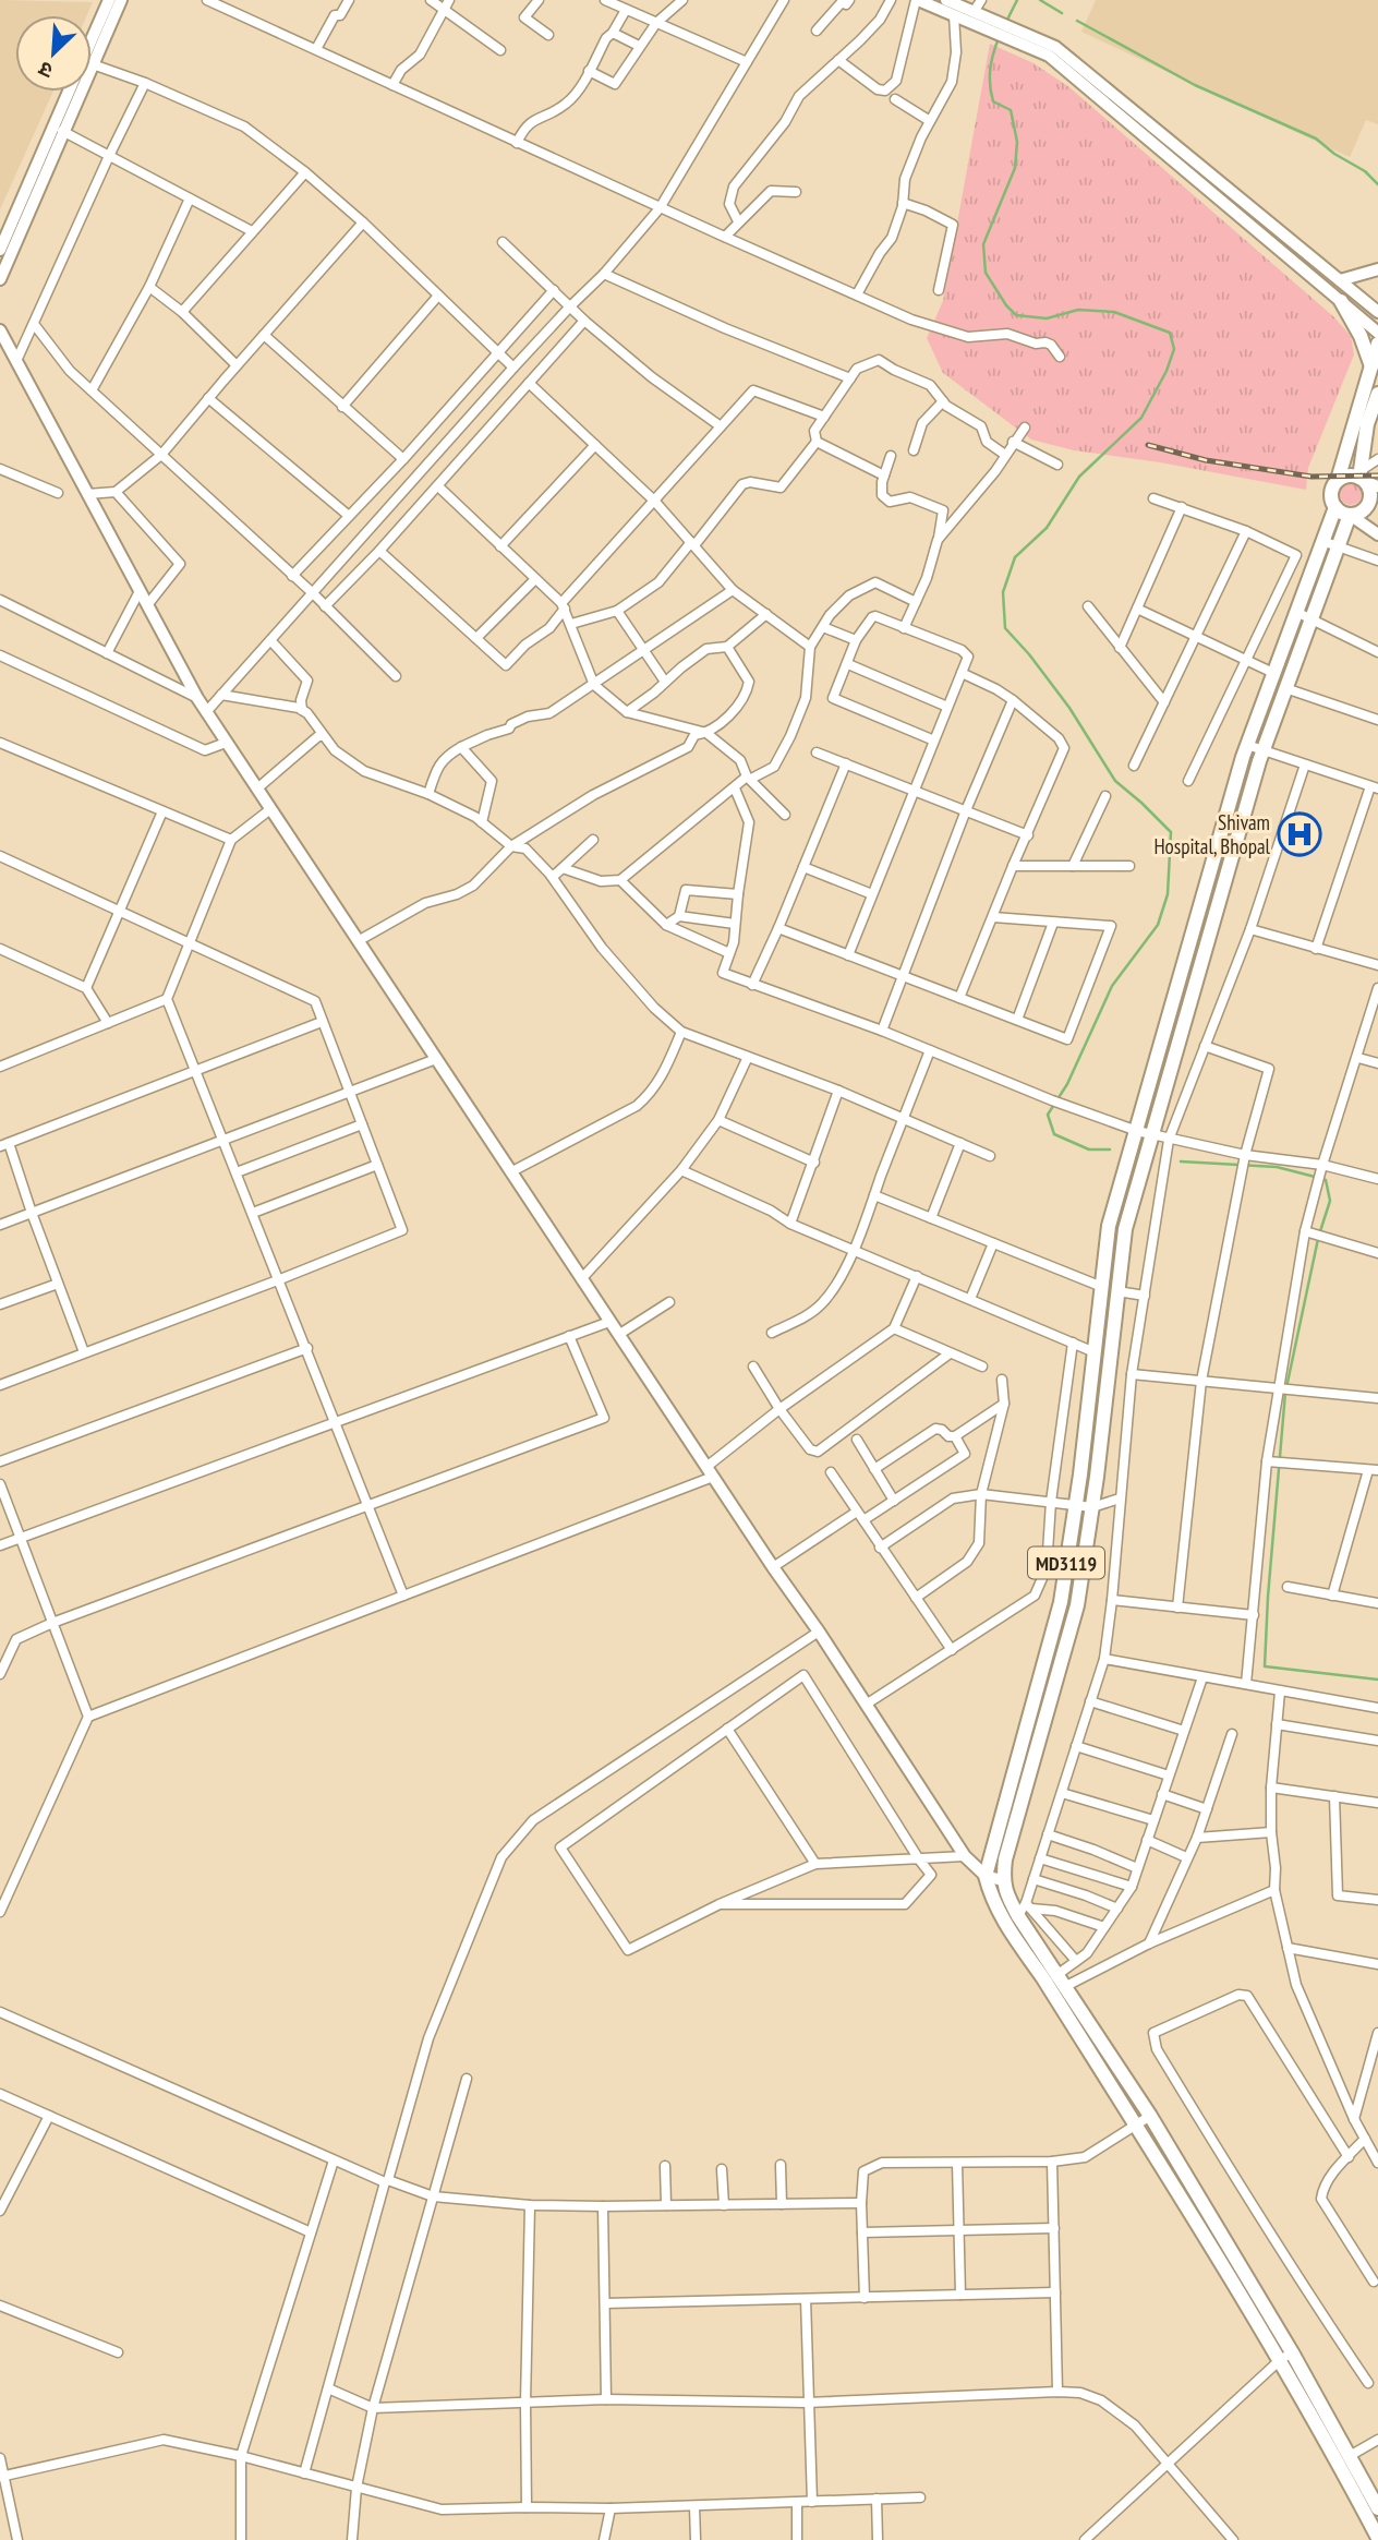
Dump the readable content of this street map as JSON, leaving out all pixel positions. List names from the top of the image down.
{
  "streets": {
    "main road": ["MD3119"]
  },
  "places": {
    "hospital": ["Shivam Hospital, Bhopal"]
  },
  "north": "bottom left"
}
